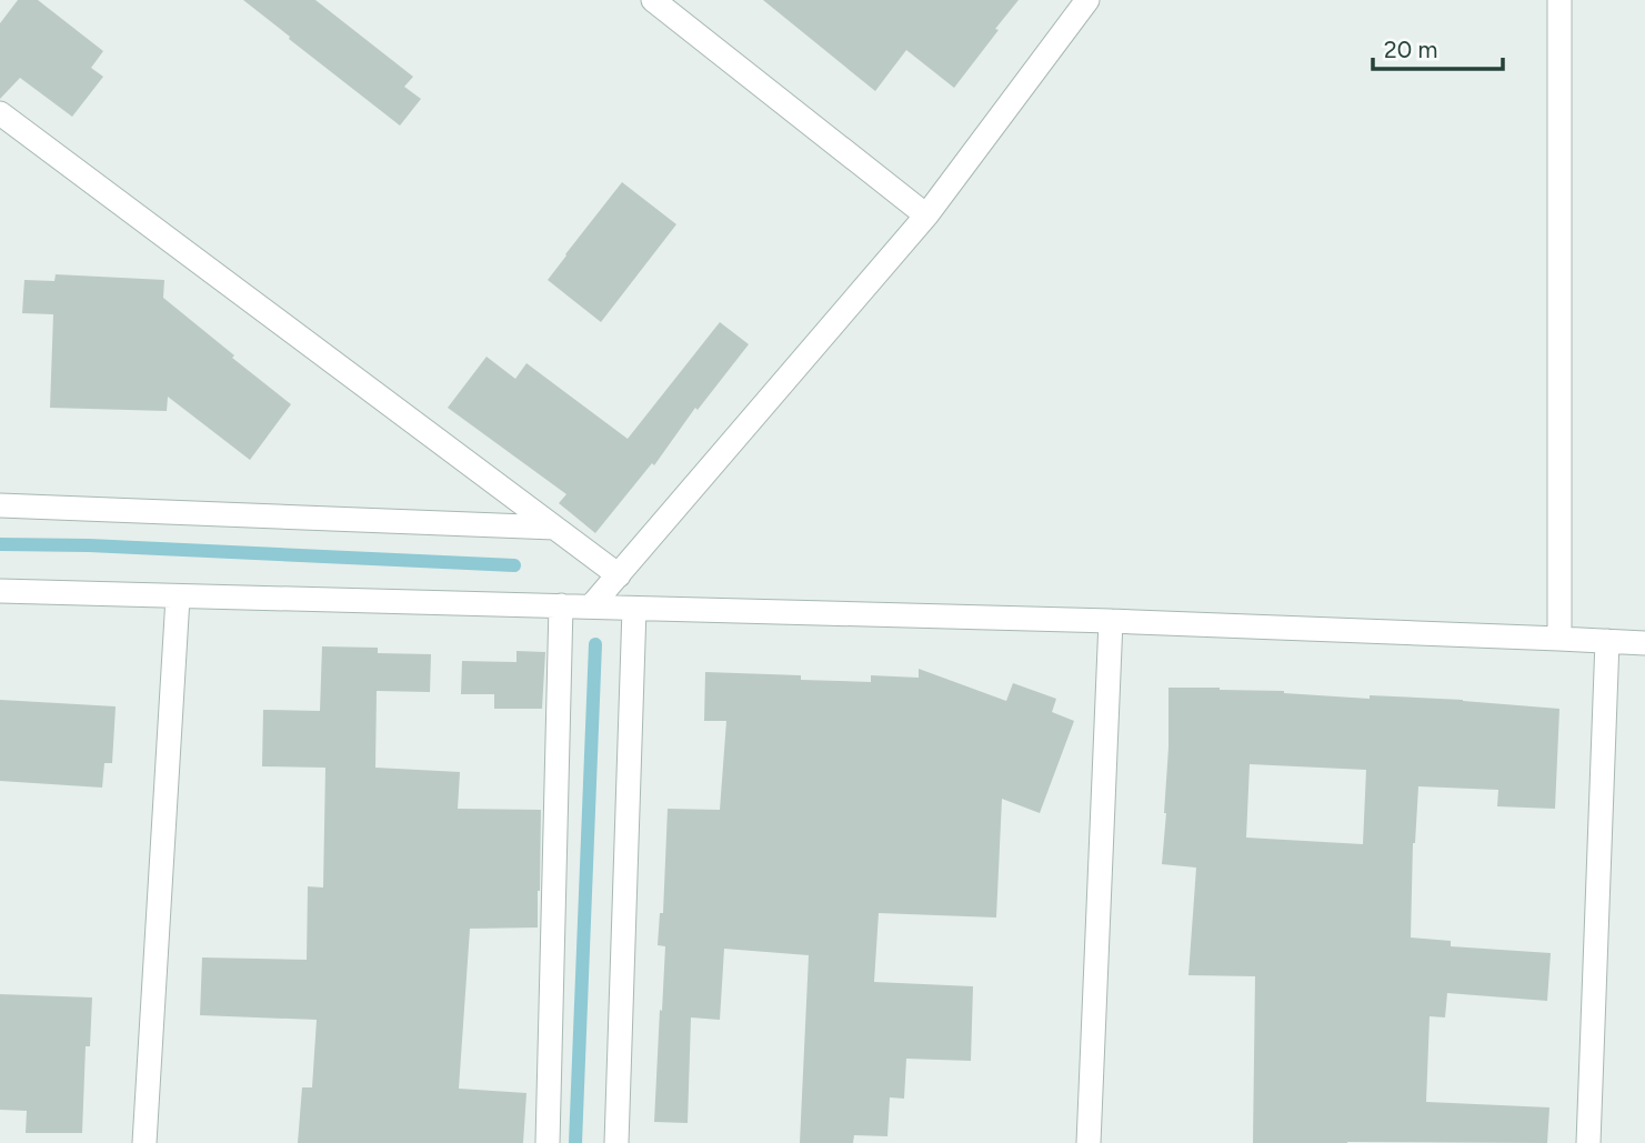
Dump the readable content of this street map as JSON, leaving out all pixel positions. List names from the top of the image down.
{
  "scale_bar": "20 m"
}
